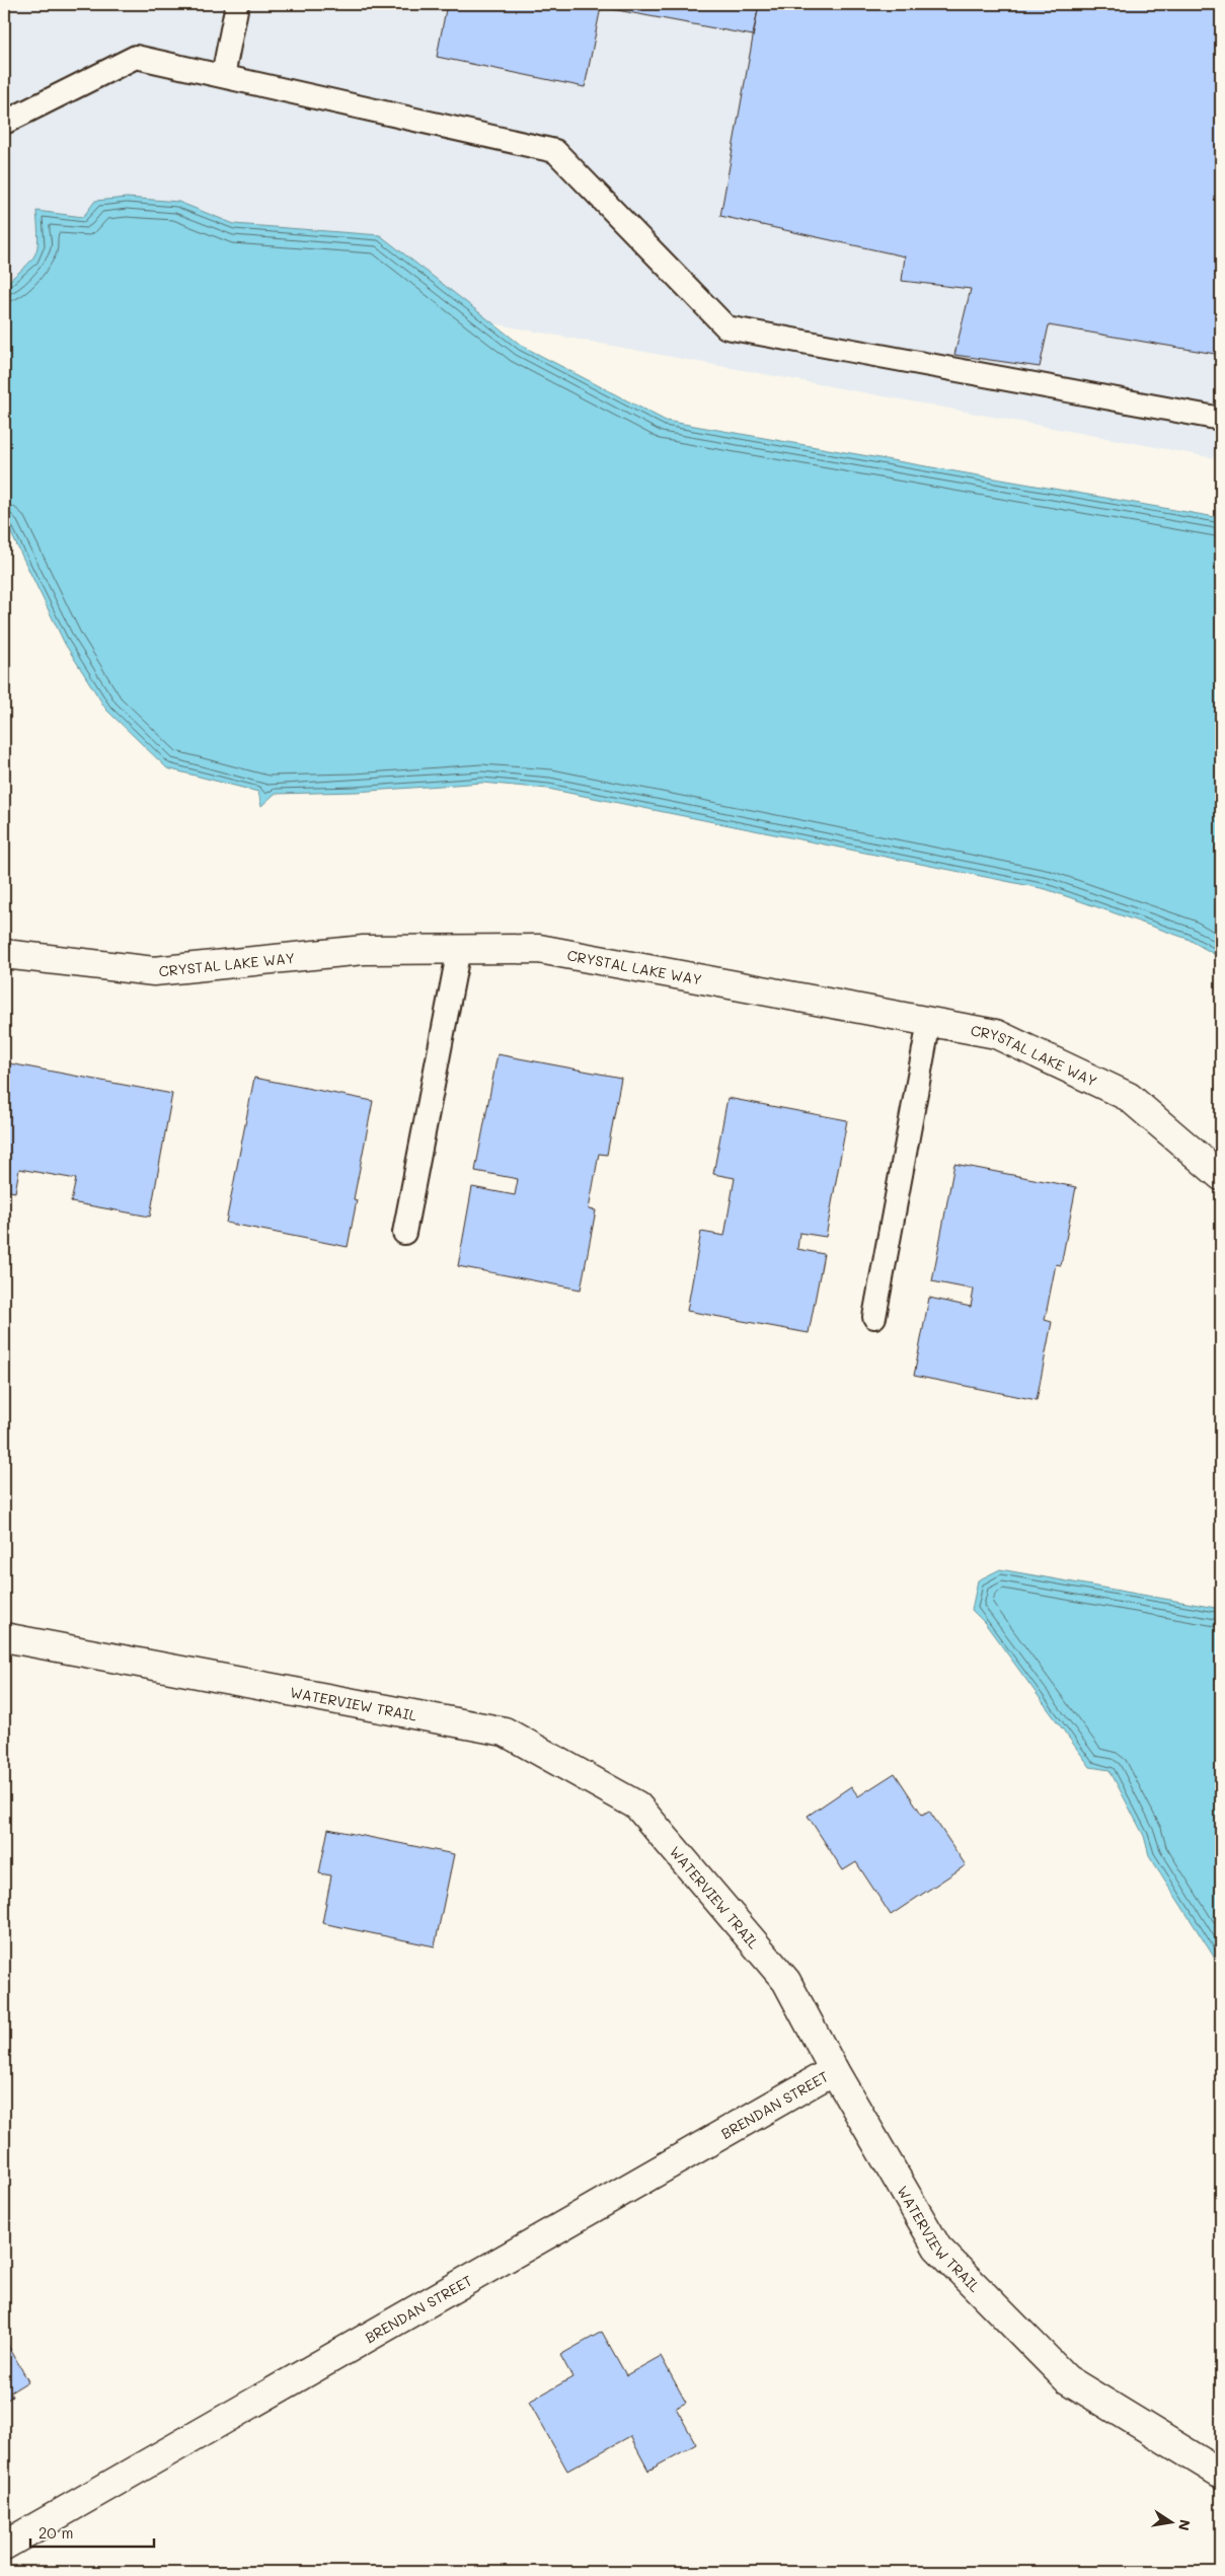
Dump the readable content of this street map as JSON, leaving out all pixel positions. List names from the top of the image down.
{
  "streets": {
    "street": ["CRYSTAL LAKE WAY", "WATERVIEW TRAIL", "BRENDAN STREET"]
  },
  "crossings": [
    ["WATERVIEW TRAIL", "BRENDAN STREET"]
  ],
  "scale_bar": "20 m",
  "north": "right"
}
